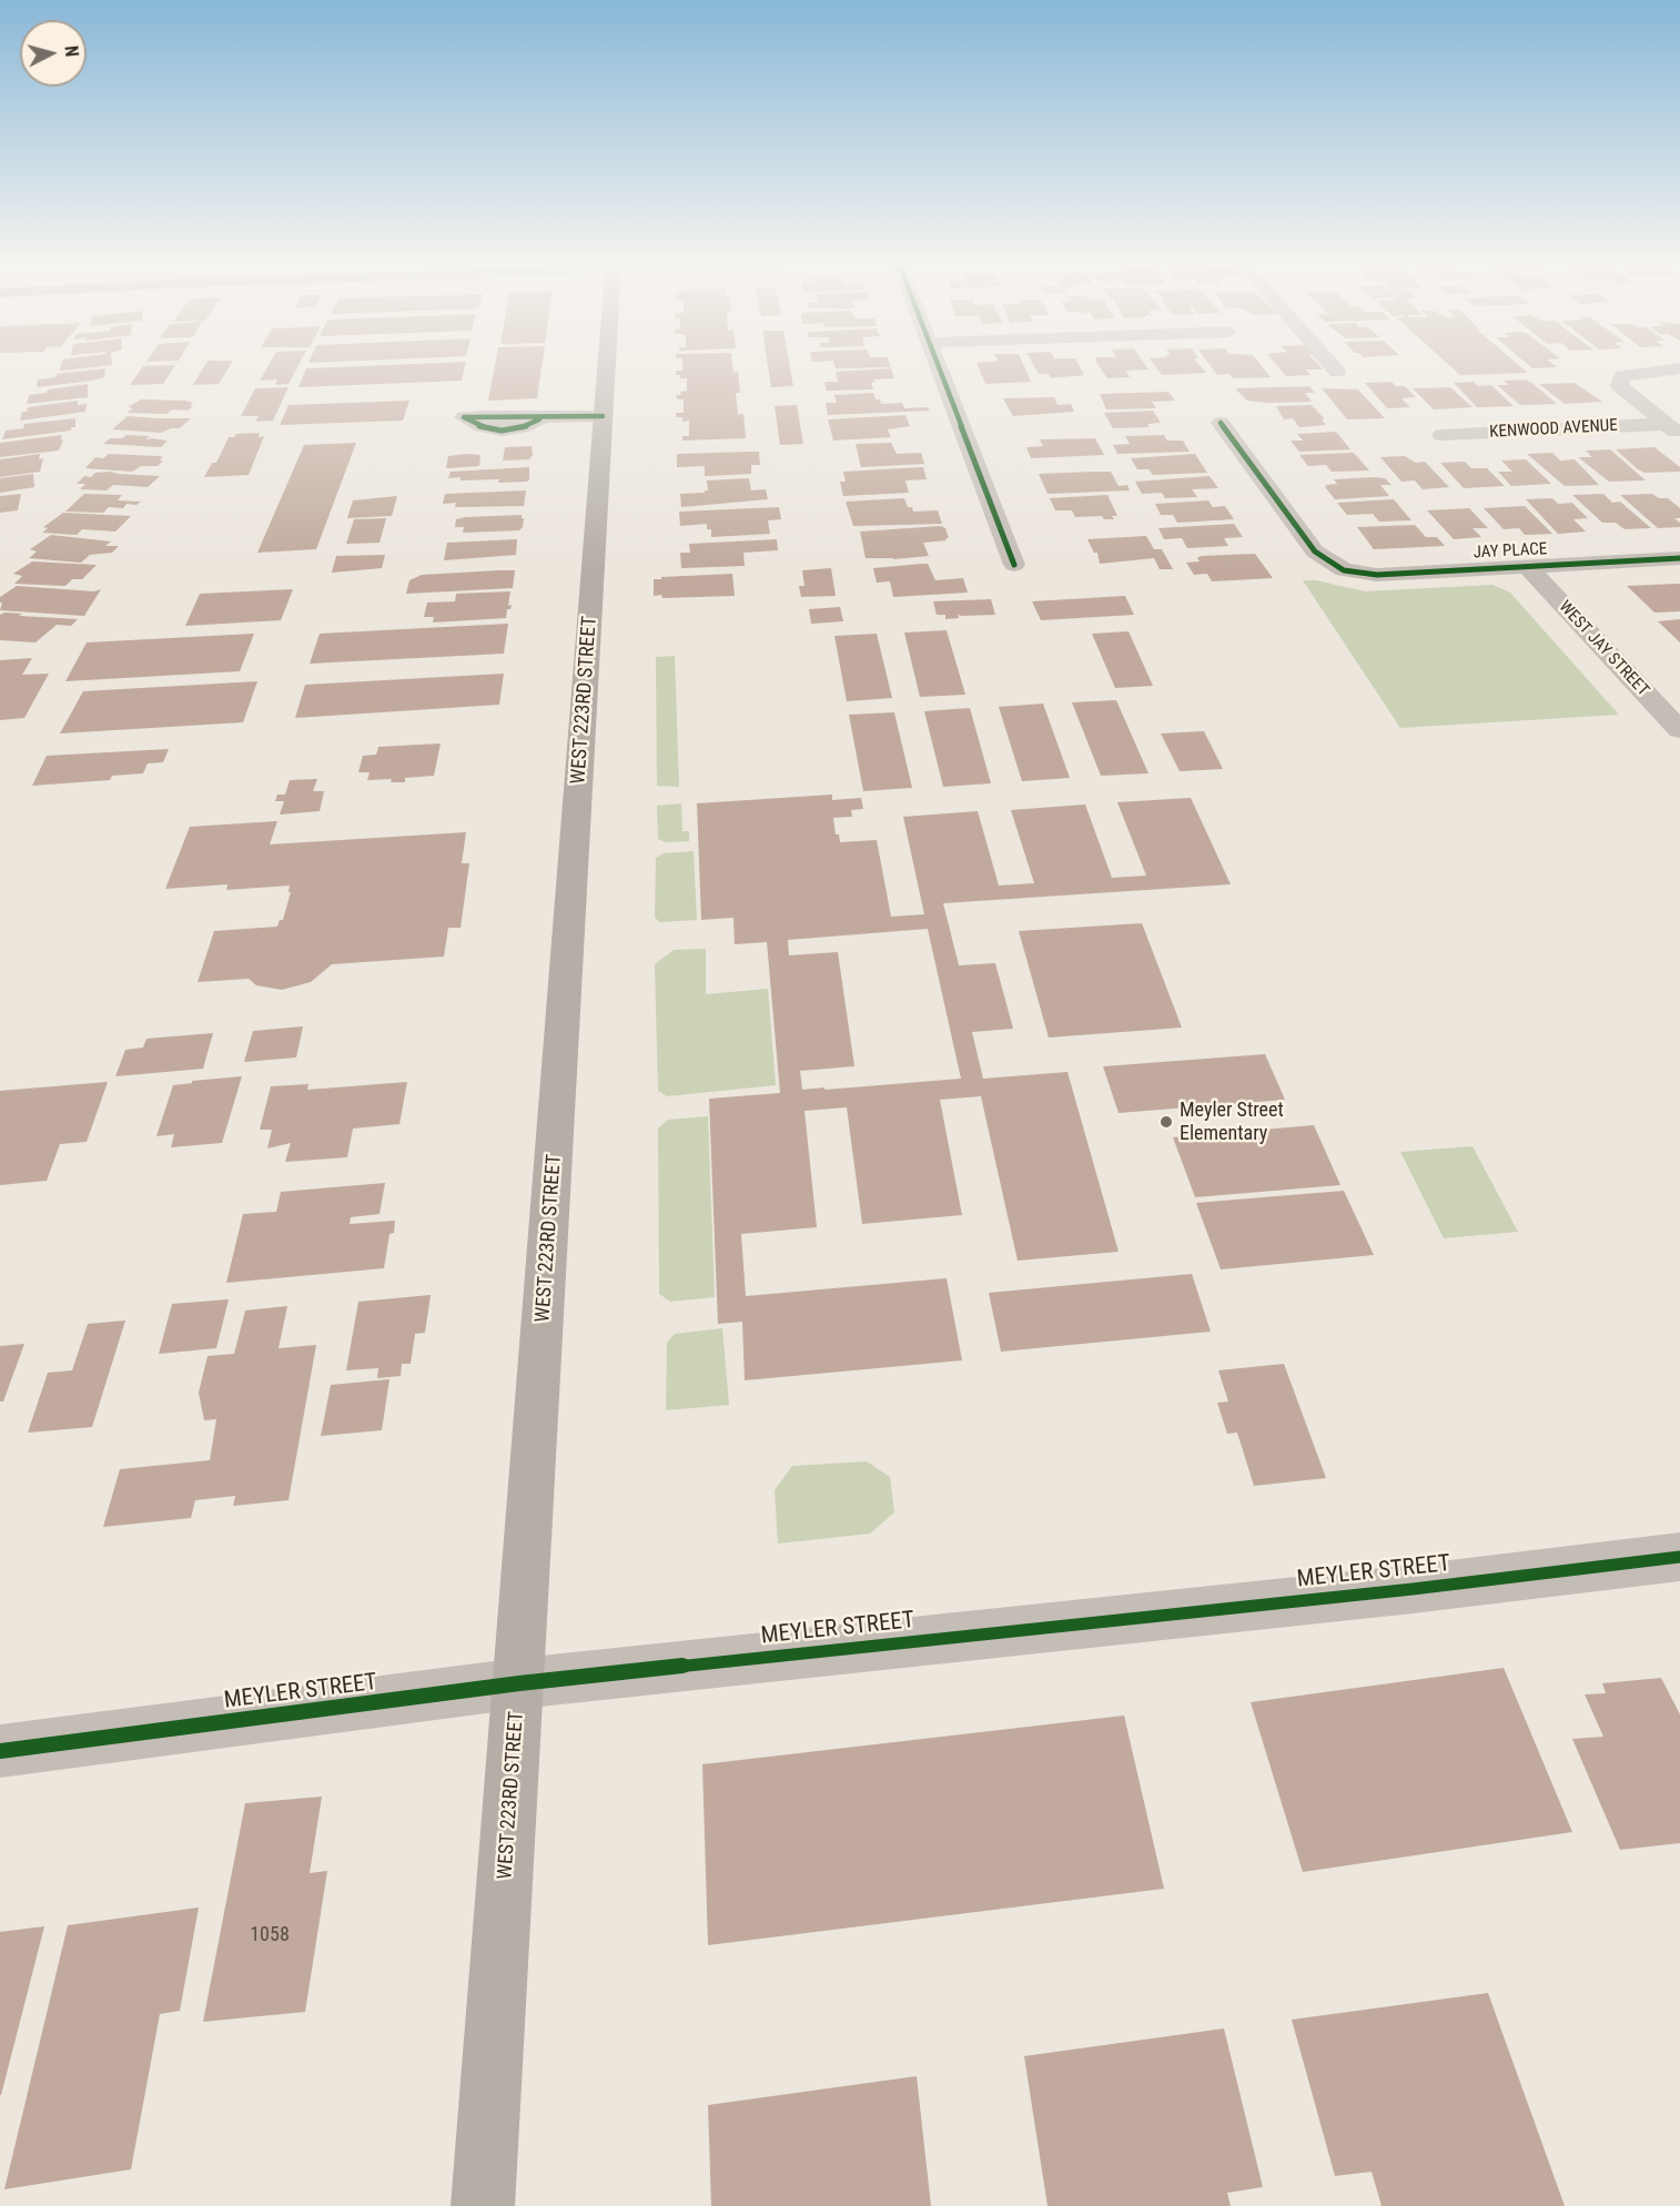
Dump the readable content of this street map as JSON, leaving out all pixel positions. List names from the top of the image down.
{
  "streets": {
    "main road": ["WEST 223RD STREET"],
    "street": [
      "KENWOOD AVENUE",
      "JAY PLACE",
      "WEST JAY STREET",
      "MEYLER STREET"
    ]
  },
  "crossings": [
    ["JAY PLACE", "WEST JAY STREET"],
    ["WEST 223RD STREET", "MEYLER STREET"]
  ],
  "places": ["Meyler Street Elementary"],
  "house_numbers": ["1058"],
  "north": "right"
}
